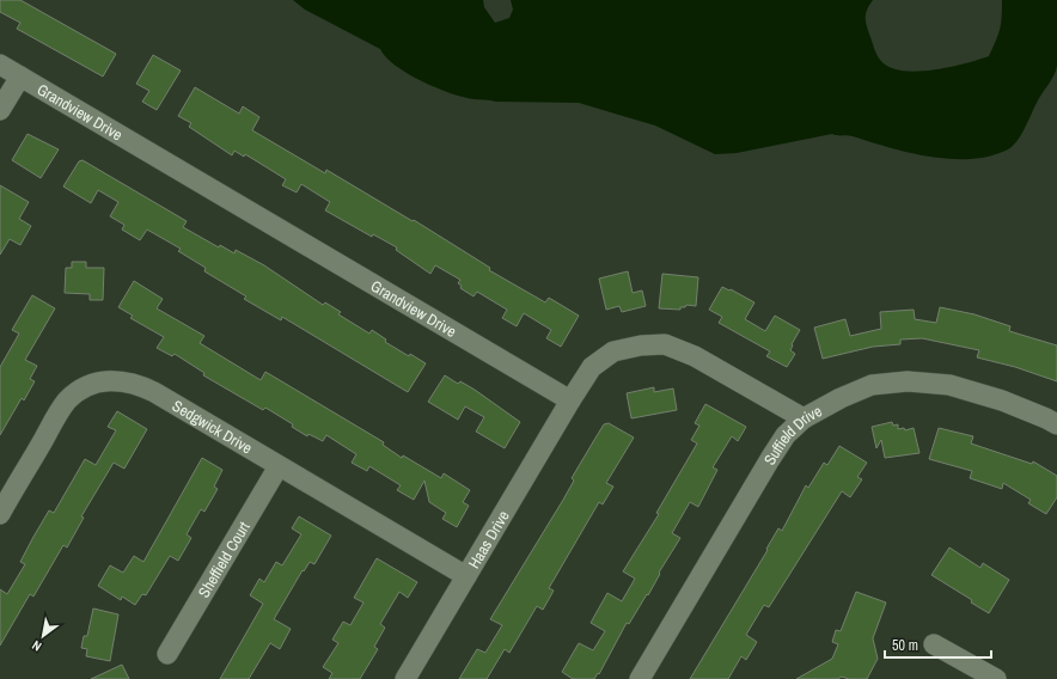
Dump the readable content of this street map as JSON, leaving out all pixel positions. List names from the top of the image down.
{
  "streets": {
    "street": [
      "Grandview Drive",
      "Sedgwick Drive",
      "Suffield Drive",
      "Haas Drive",
      "Sheffield Court"
    ]
  },
  "crossings": [
    ["Grandview Drive", "Haas Drive"],
    ["Sedgwick Drive", "Haas Drive"],
    ["Sedgwick Drive", "Sheffield Court"]
  ],
  "scale_bar": "50 m",
  "north": "bottom left"
}
